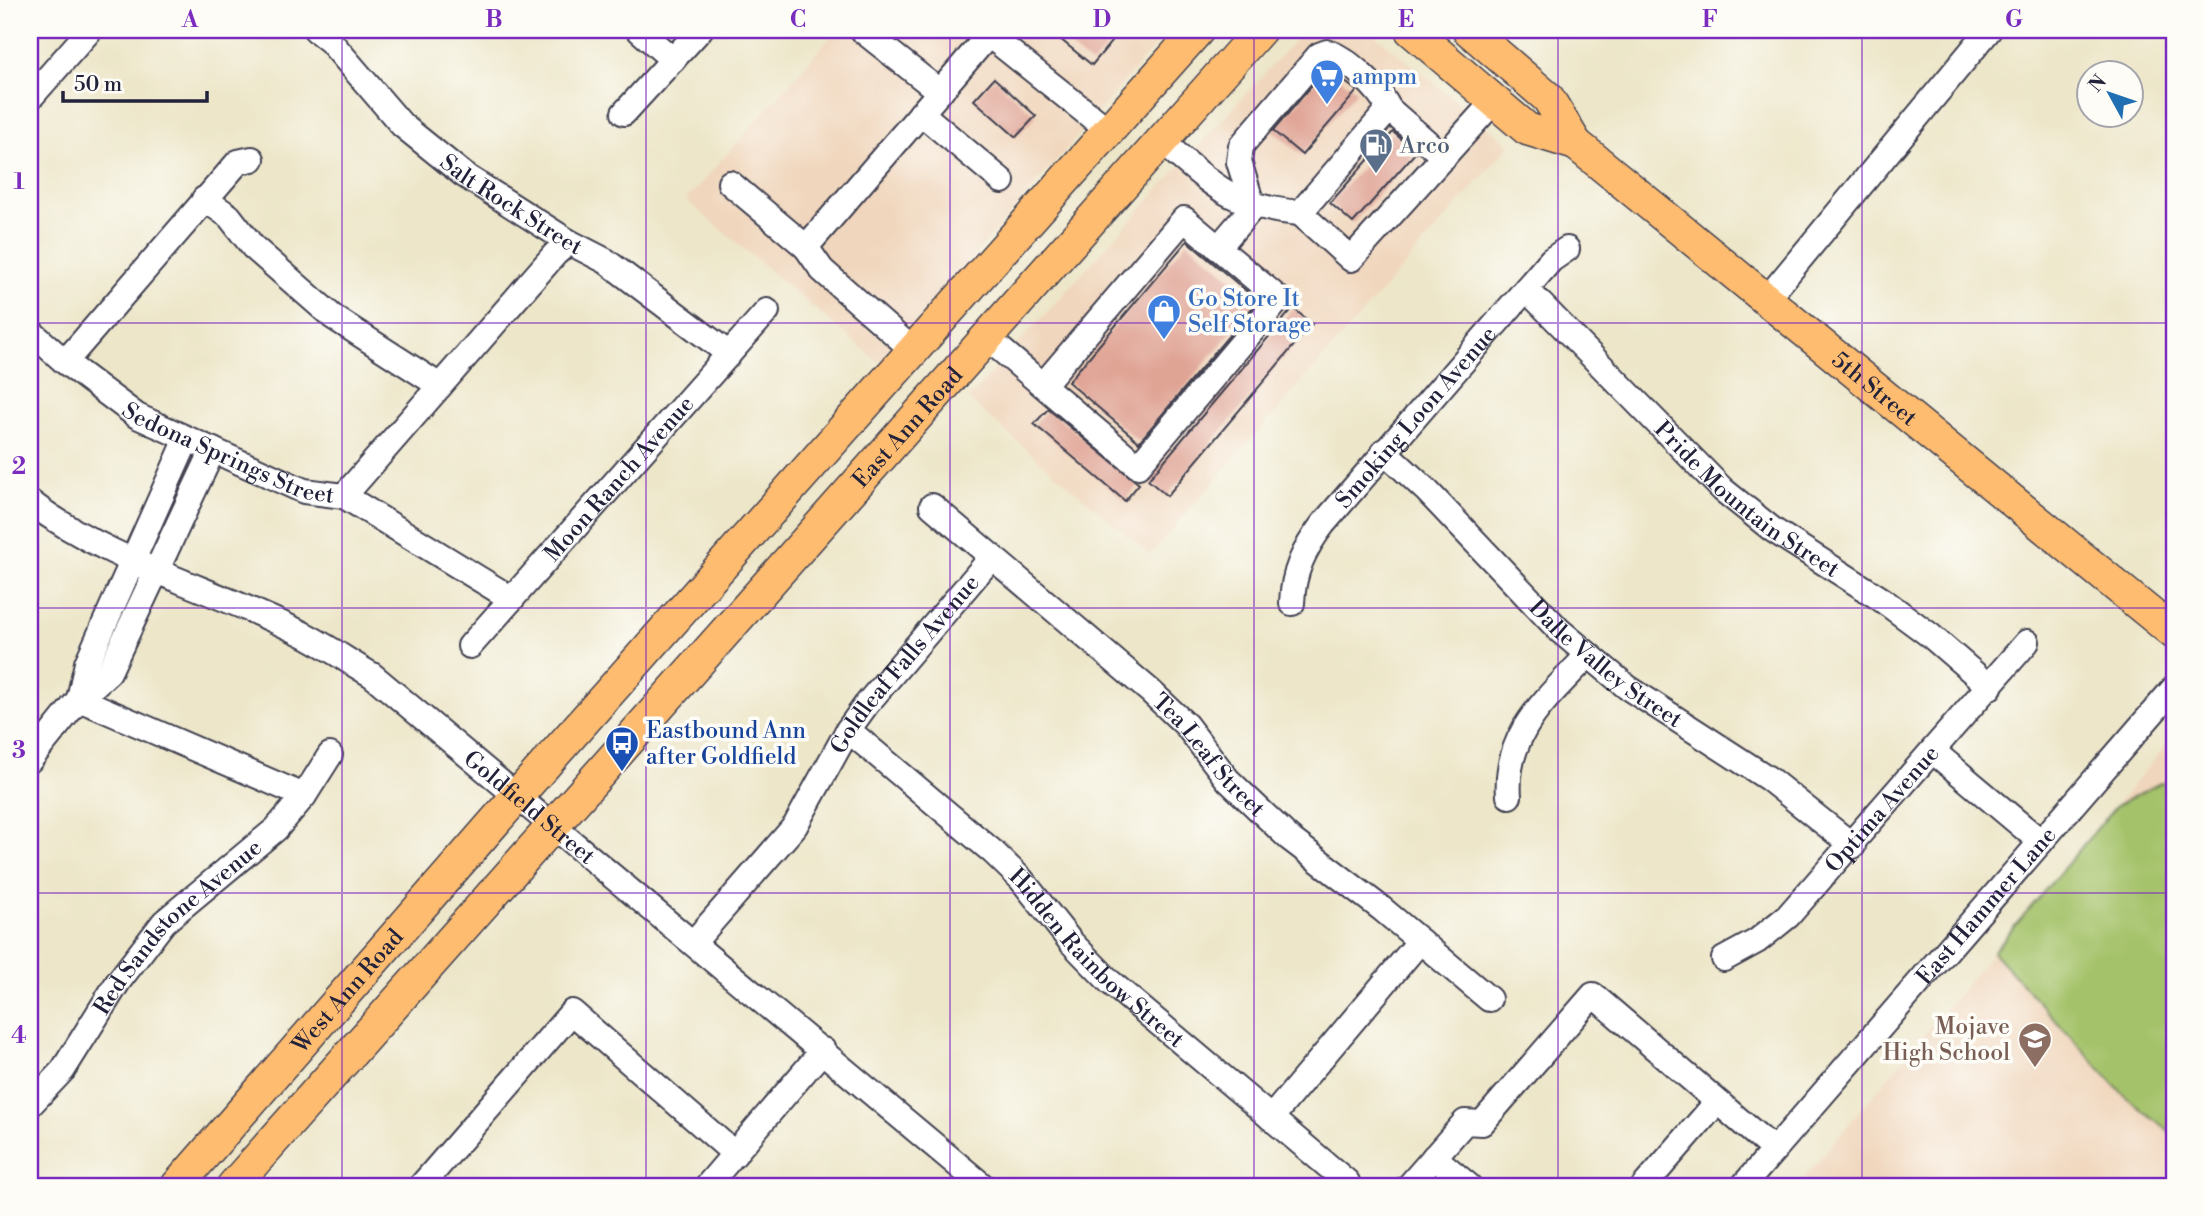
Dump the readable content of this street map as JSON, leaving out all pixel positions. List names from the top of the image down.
{
  "streets": {
    "main road": ["5th Street", "East Ann Road", "West Ann Road"],
    "street": [
      "Salt Rock Street",
      "Smoking Loon Avenue",
      "Sedona Springs Street",
      "Moon Ranch Avenue",
      "Pride Mountain Street",
      "Dalle Valley Street",
      "Goldleaf Falls Avenue",
      "Tea Leaf Street",
      "Goldfield Street",
      "Optima Avenue",
      "East Hammer Lane",
      "Red Sandstone Avenue",
      "Hidden Rainbow Street"
    ]
  },
  "crossings": [
    ["Salt Rock Street", "Moon Ranch Avenue"],
    ["Smoking Loon Avenue", "Pride Mountain Street"],
    ["Smoking Loon Avenue", "Dalle Valley Street"],
    ["East Ann Road", "Goldfield Street"],
    ["East Ann Road", "West Ann Road"],
    ["Sedona Springs Street", "Moon Ranch Avenue"],
    ["Pride Mountain Street", "Optima Avenue"],
    ["Dalle Valley Street", "Optima Avenue"],
    ["Goldleaf Falls Avenue", "Tea Leaf Street"],
    ["Goldleaf Falls Avenue", "Goldfield Street"],
    ["Goldleaf Falls Avenue", "Hidden Rainbow Street"],
    ["Goldfield Street", "West Ann Road"]
  ],
  "places": {
    "supermarket": ["ampm"],
    "fuel station": ["Arco"],
    "shop": ["Go Store It Self Storage"],
    "bus stop": ["Eastbound Ann after Goldfield"],
    "school or university": ["Mojave High School"]
  },
  "scale_bar": "50 m",
  "north": "top left",
  "grid": {
    "columns": [
      "A",
      "B",
      "C",
      "D",
      "E",
      "F",
      "G"
    ],
    "rows": [
      "1",
      "2",
      "3",
      "4"
    ]
  }
}
